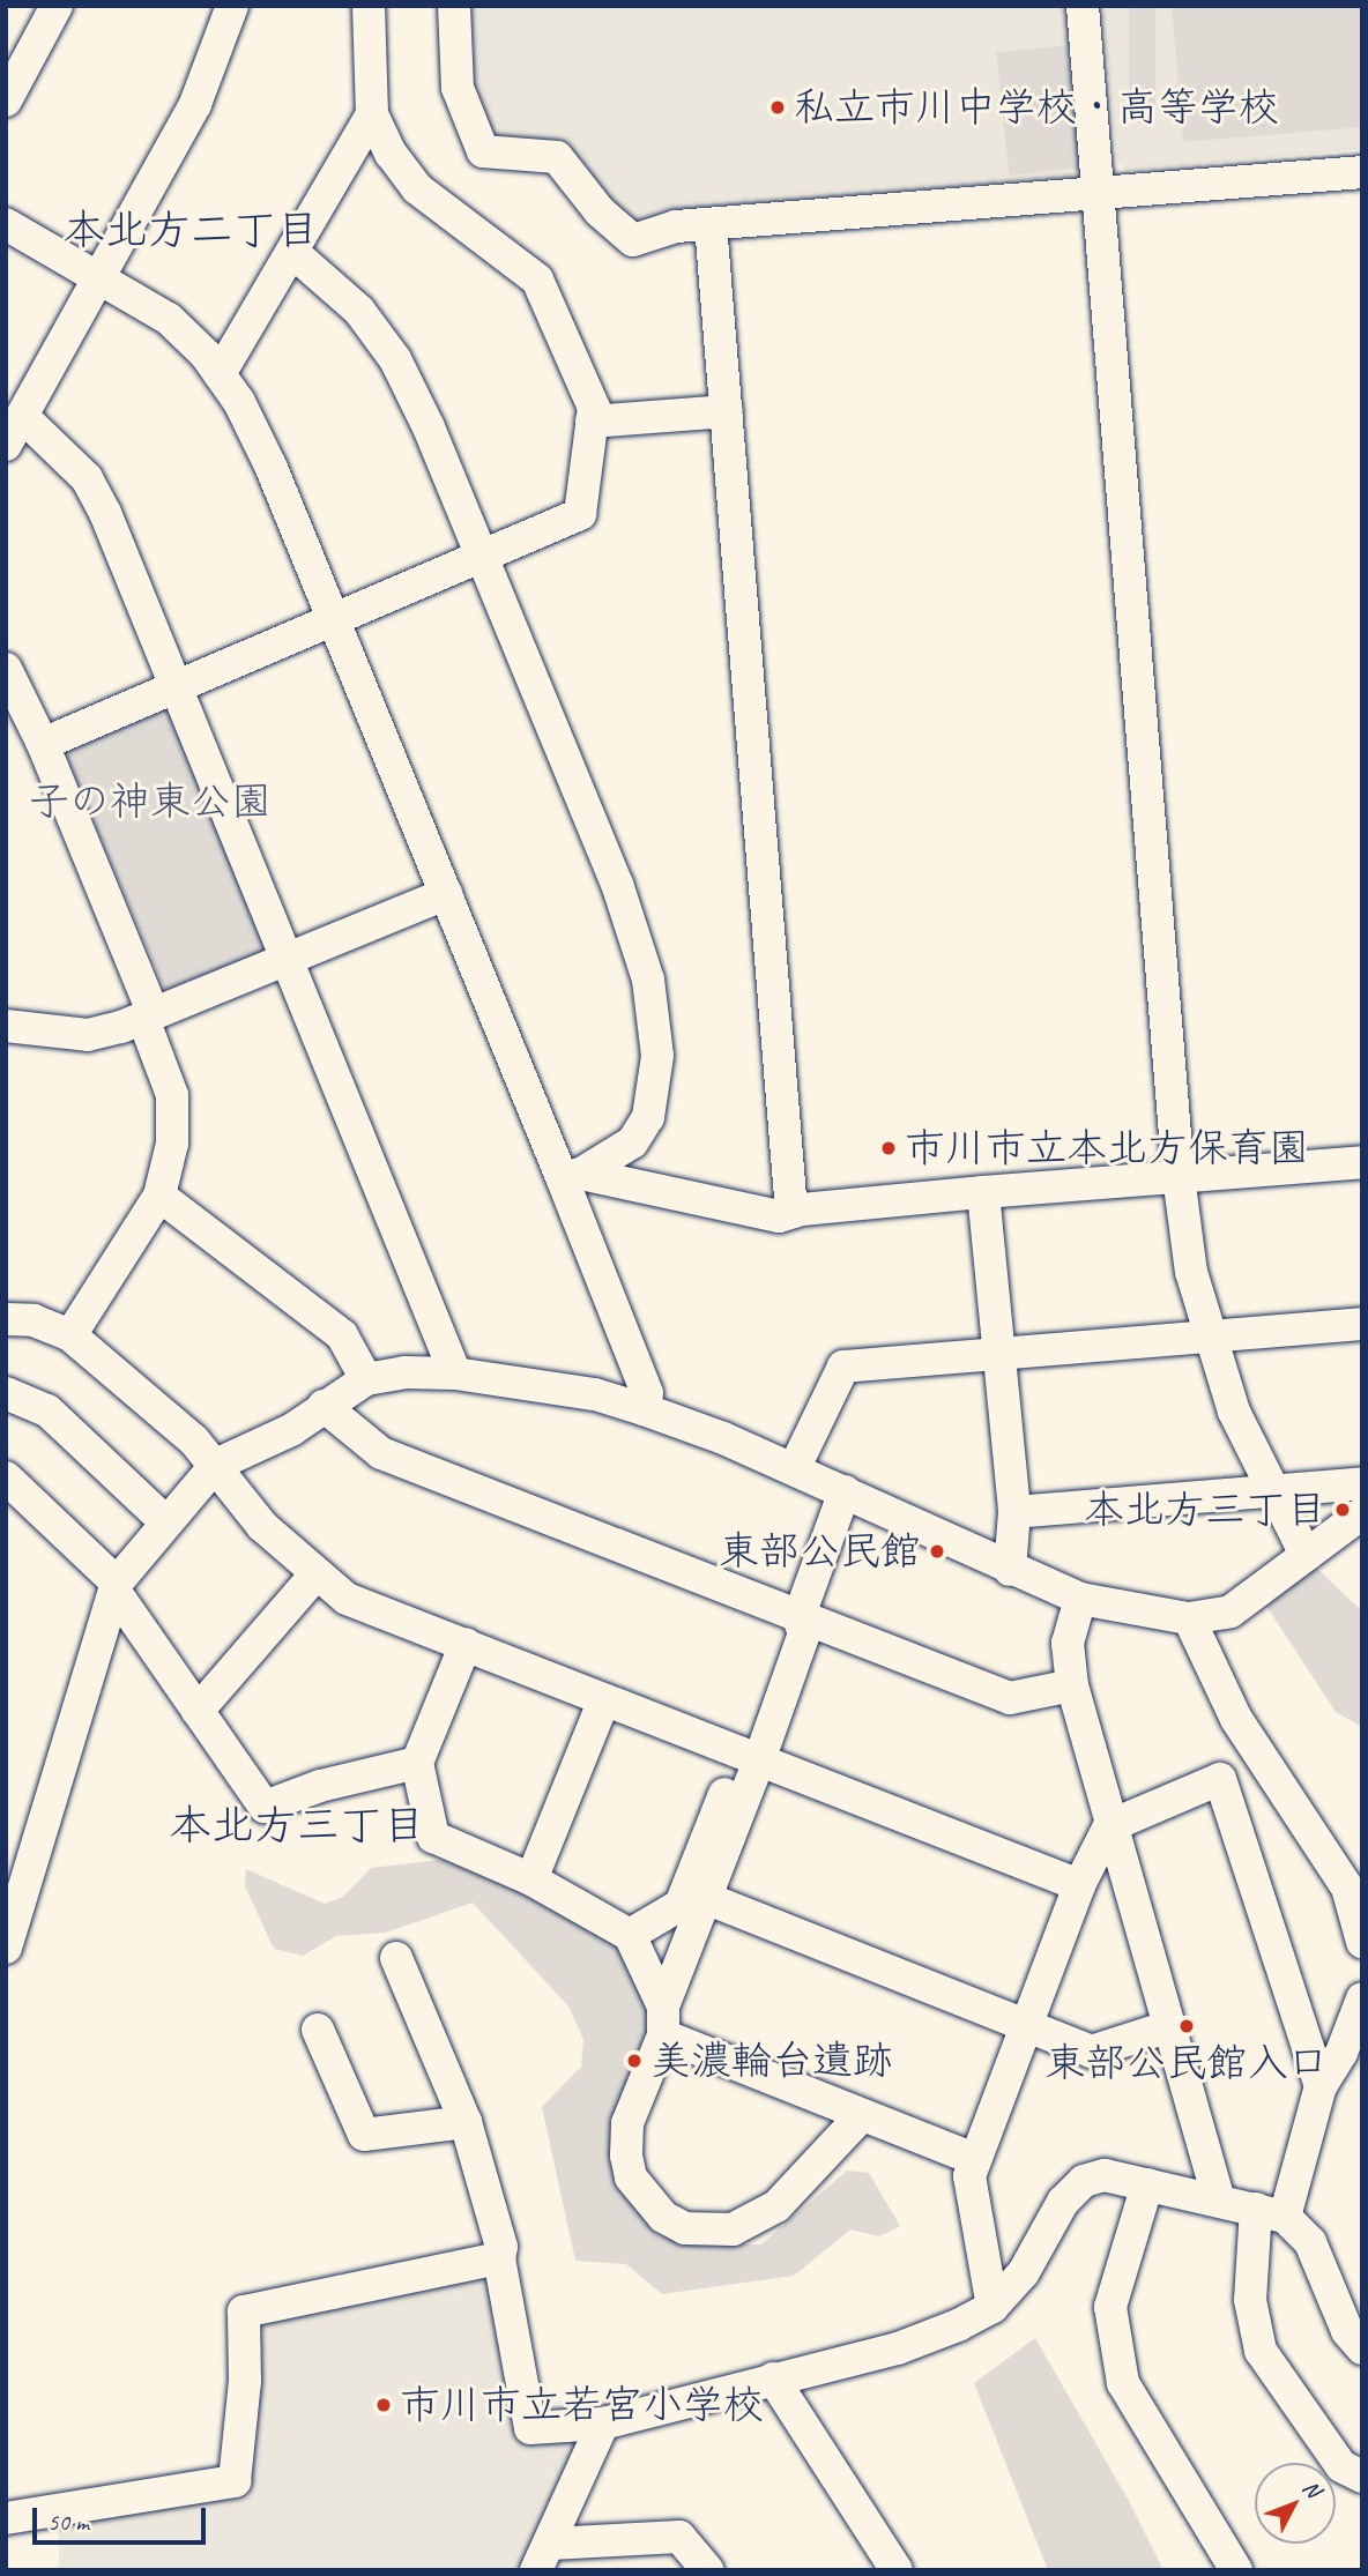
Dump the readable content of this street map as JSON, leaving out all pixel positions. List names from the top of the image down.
{
  "districts": ["本北方二丁目", "本北方三丁目"],
  "parks": ["子の神東公園"],
  "places": [
    "私立市川中学校・高等学校",
    "市川市立本北方保育園",
    "本北方三丁目",
    "東部公民館",
    "東部公民館入口",
    "美濃輪台遺跡",
    "市川市立若宮小学校"
  ],
  "scale_bar": "50 m",
  "north": "top right"
}
